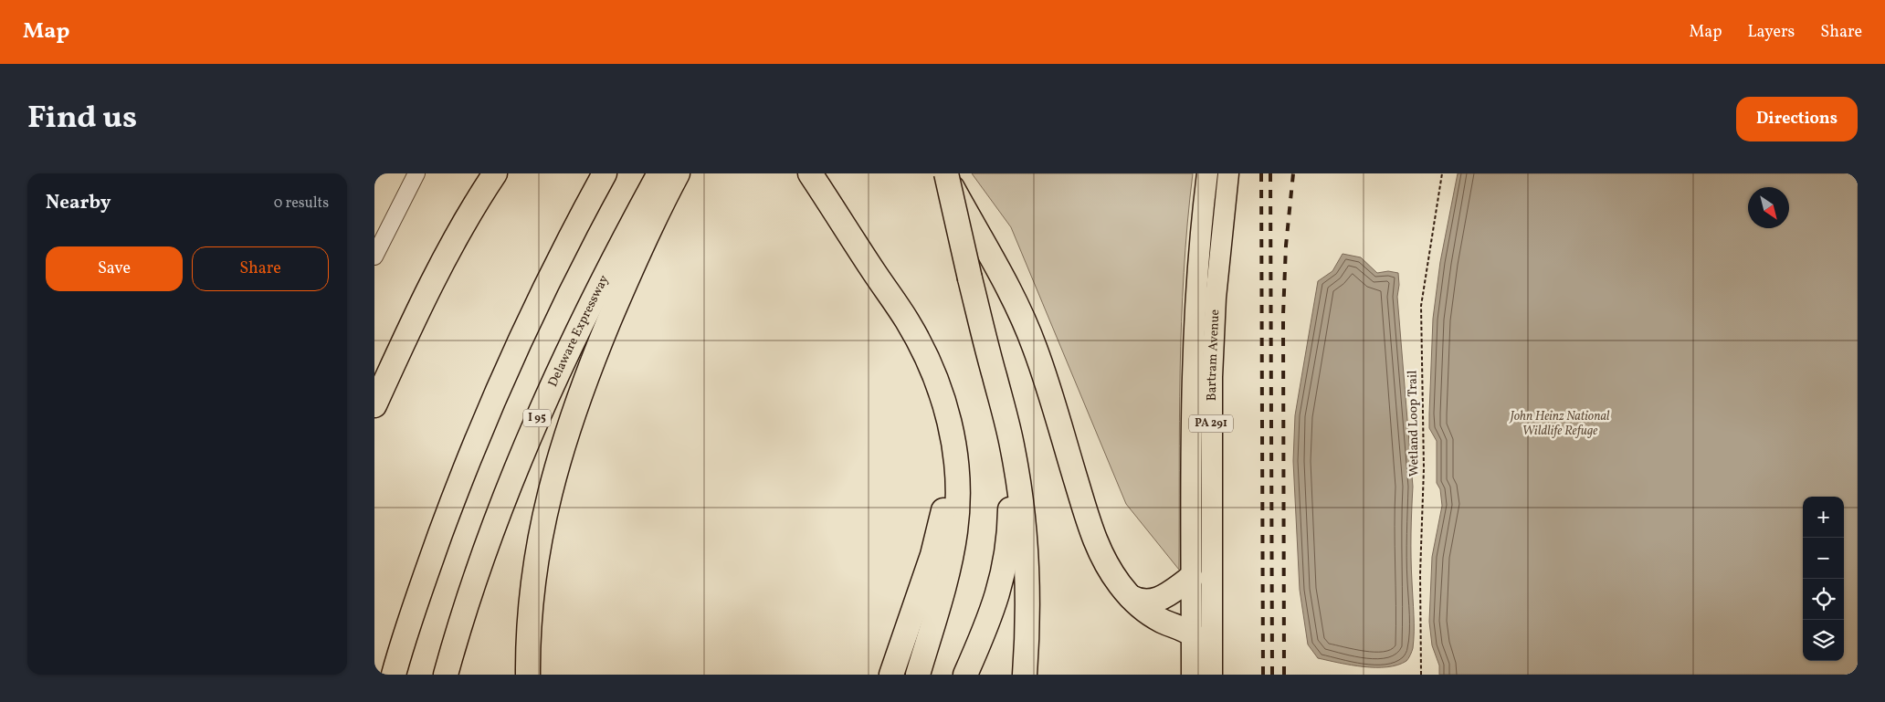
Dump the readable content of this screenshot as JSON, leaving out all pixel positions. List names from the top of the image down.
{
  "streets": {
    "highway": ["Delaware Expressway", "I 95"],
    "main road": ["Bartram Avenue", "PA 291"],
    "path": ["Wetland Loop Trail"]
  },
  "parks": ["John Heinz National Wildlife Refuge"],
  "north": "bottom right",
  "page": {
    "header": "Map",
    "nav": ["Map", "Layers", "Share"],
    "title": "Find us",
    "buttons": [
      "Directions",
      ["Save", "Share"]
    ],
    "heading": ["Nearby", "0 results"],
    "map_buttons": ["+", "−"]
  }
}
